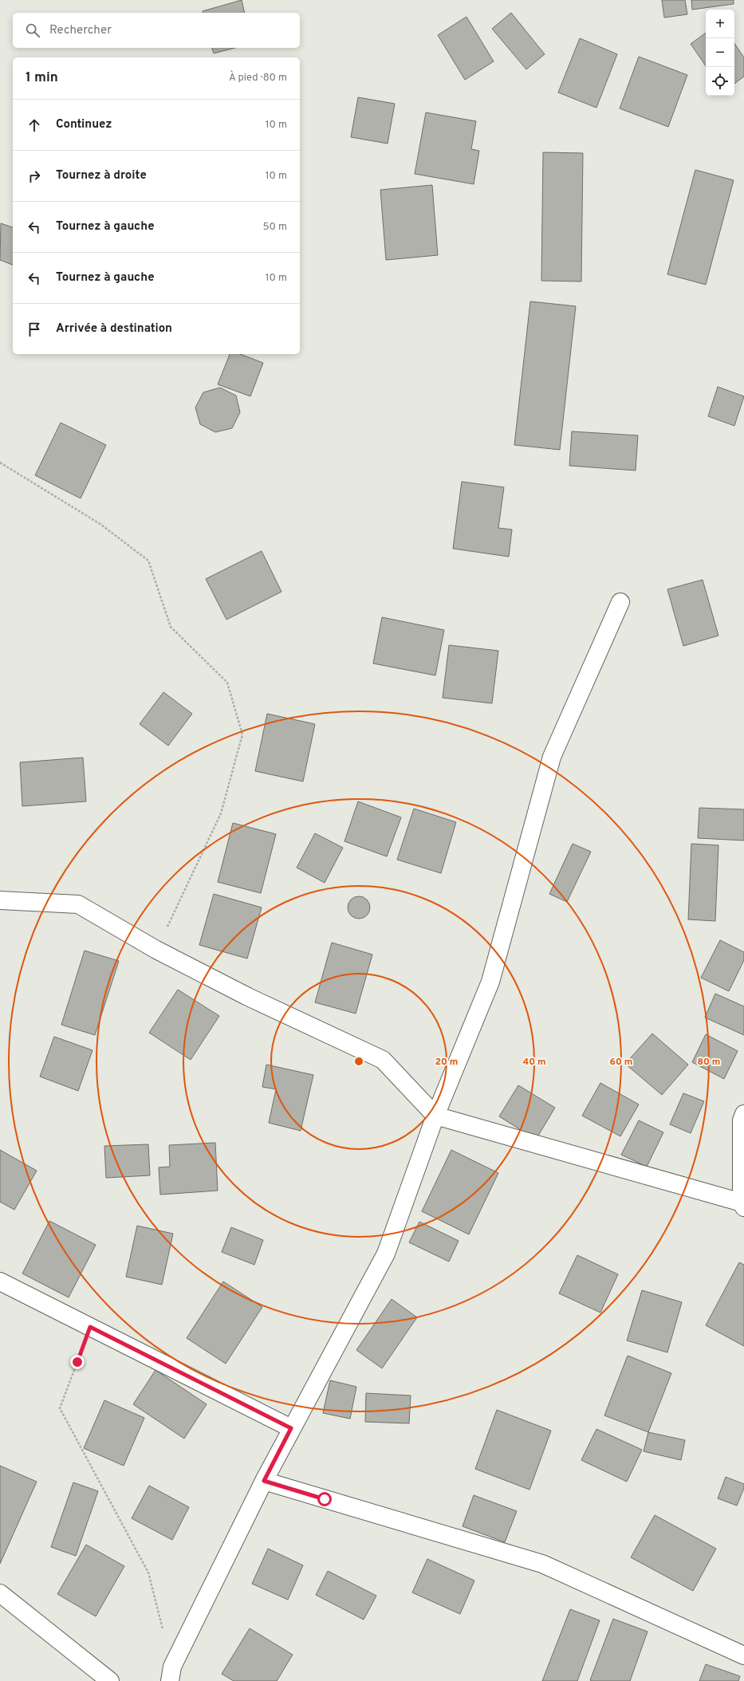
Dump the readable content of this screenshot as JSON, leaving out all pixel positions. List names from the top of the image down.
{
  "page": {
    "map_buttons": ["+", "−"],
    "search": "Rechercher",
    "heading": ["1 min", "À pied · 80 m"],
    "list": [
      ["Continuez", "10 m"],
      ["Tournez à droite", "10 m"],
      ["Tournez à gauche", "50 m"],
      ["Tournez à gauche", "10 m"],
      "Arrivée à destination"
    ]
  },
  "rings": [
    "20 m",
    "40 m",
    "60 m",
    "80 m"
  ]
}
